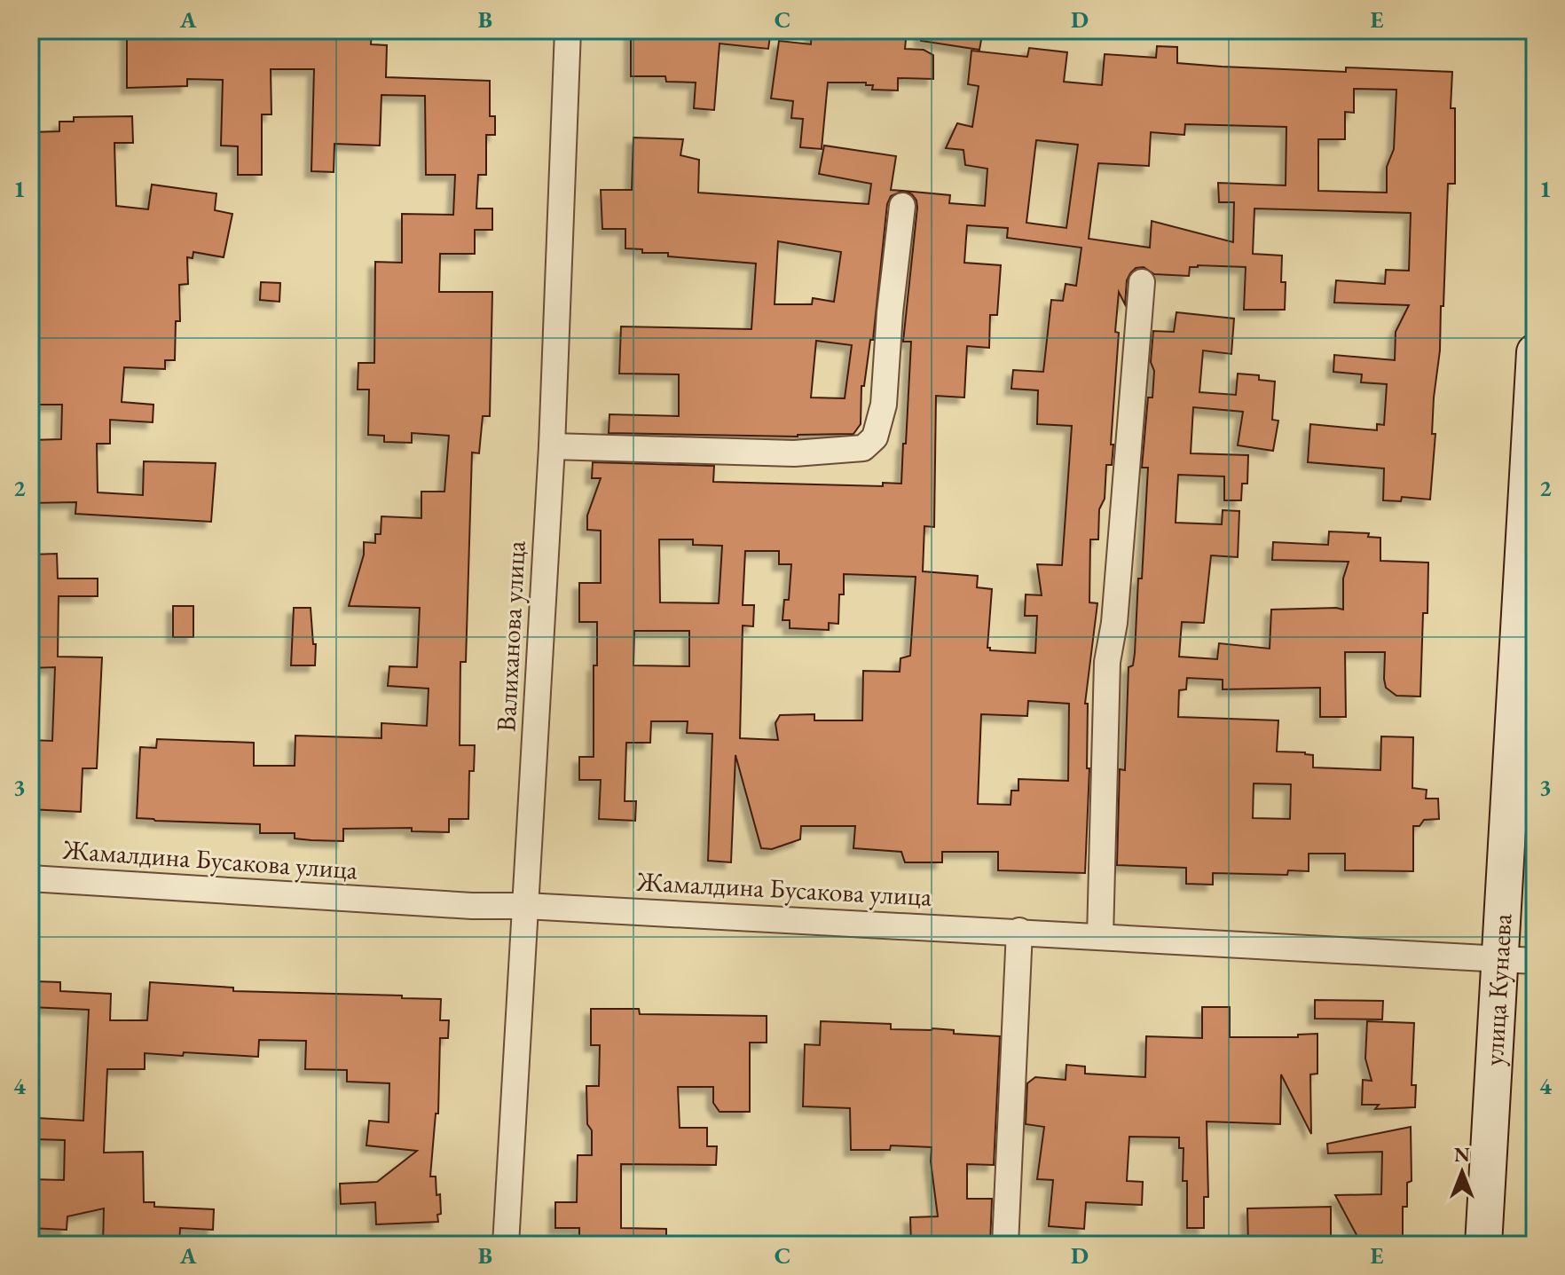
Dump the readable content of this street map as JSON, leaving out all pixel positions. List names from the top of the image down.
{
  "streets": {
    "main road": ["улица Кунаева"],
    "street": ["Валиханова улица", "Жамалдина Бусакова улица"]
  },
  "crossings": [
    ["Валиханова улица", "Жамалдина Бусакова улица"],
    ["Жамалдина Бусакова улица", "улица Кунаева"]
  ],
  "north": "top",
  "grid": {
    "columns": [
      "A",
      "B",
      "C",
      "D",
      "E"
    ],
    "rows": [
      "1",
      "2",
      "3",
      "4"
    ]
  }
}
